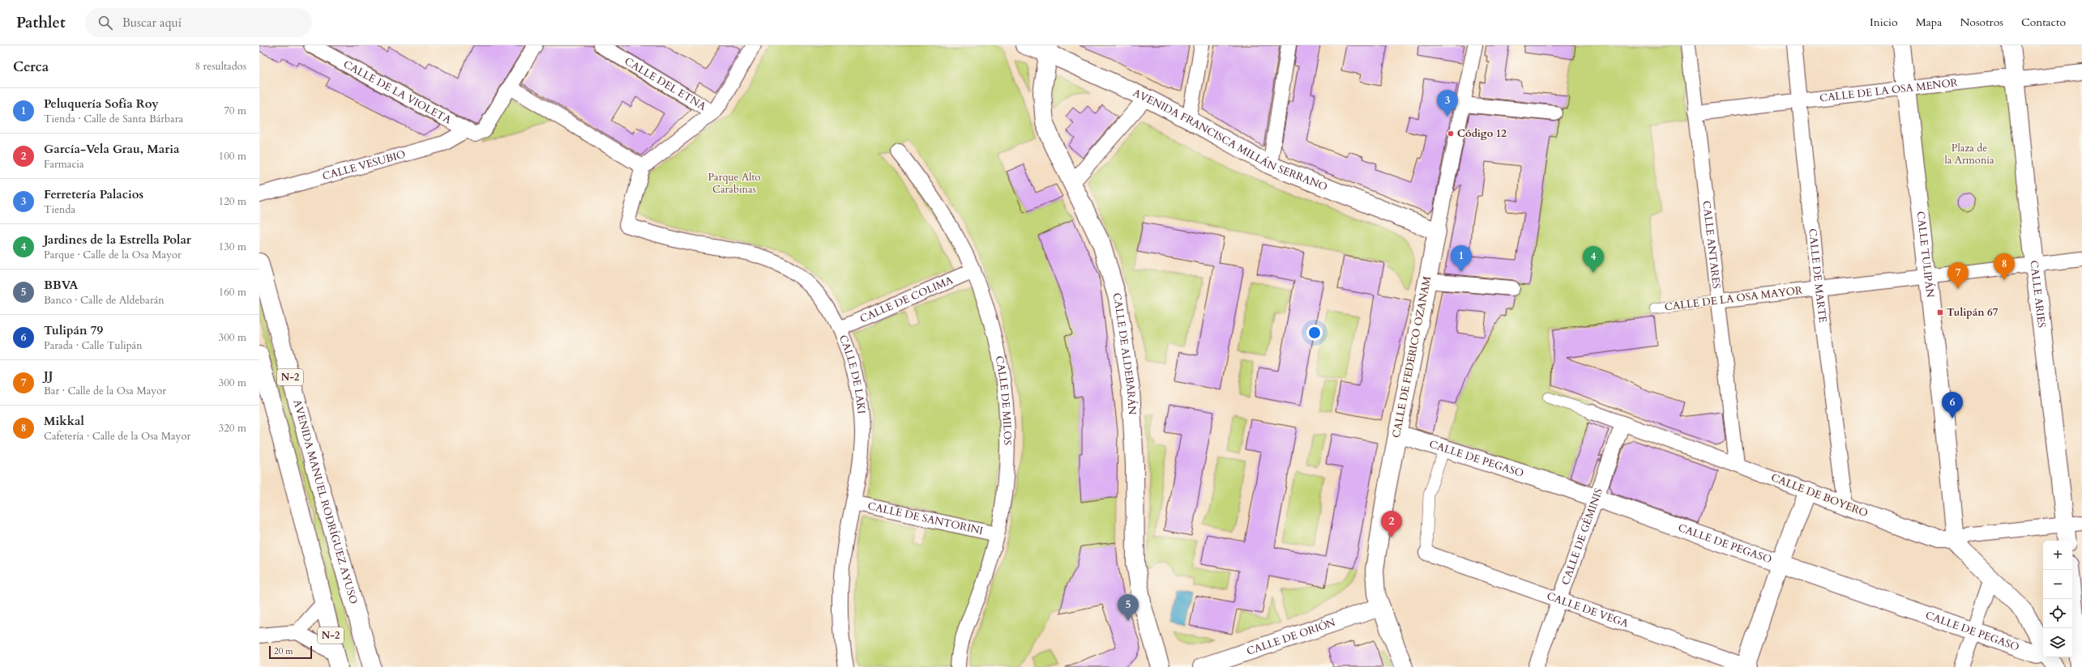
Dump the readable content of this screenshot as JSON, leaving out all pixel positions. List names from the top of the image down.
{
  "streets": {
    "main road": [
      "AVENIDA FRANCISCA MILLÁN SERRANO",
      "CALLE TULIPÁN",
      "CALLE ARIES",
      "CALLE DE ALDEBARÁN",
      "CALLE DE FEDERICO OZANAM",
      "N-2",
      "CALLE DE PEGASO",
      "CALLE DE BOYERO",
      "AVENIDA MANUEL RODRÍGUEZ AYUSO",
      "CALLE DE ORIÓN"
    ],
    "street": [
      "CALLE DEL ETNA",
      "CALLE DE LA OSA MENOR",
      "CALLE DE LA VIOLETA",
      "CALLE VESUBIO",
      "CALLE ANTARES",
      "CALLE DE MARTE",
      "CALLE DE LA OSA MAYOR",
      "CALLE DE COLIMA",
      "CALLE DE LAKI",
      "CALLE DE MILOS",
      "CALLE DE SANTORINI",
      "CALLE DE GÉMINIS",
      "CALLE DE VEGA"
    ]
  },
  "crossings": [
    ["CALLE DE LA OSA MENOR", "CALLE ANTARES"],
    ["CALLE DE LA OSA MENOR", "CALLE TULIPÁN"],
    ["CALLE DE LA OSA MENOR", "CALLE DE MARTE"],
    ["CALLE DE LA OSA MENOR", "CALLE ARIES"],
    ["CALLE DE LA VIOLETA", "CALLE VESUBIO"],
    ["AVENIDA FRANCISCA MILLÁN SERRANO", "CALLE DE ALDEBARÁN"],
    ["AVENIDA FRANCISCA MILLÁN SERRANO", "CALLE DE FEDERICO OZANAM"],
    ["CALLE ANTARES", "CALLE DE LA OSA MAYOR"],
    ["CALLE ANTARES", "CALLE DE BOYERO"],
    ["CALLE TULIPÁN", "CALLE DE LA OSA MAYOR"],
    ["CALLE TULIPÁN", "CALLE DE BOYERO"],
    ["CALLE DE MARTE", "CALLE DE LA OSA MAYOR"],
    ["CALLE DE MARTE", "CALLE DE BOYERO"],
    ["CALLE ARIES", "CALLE DE LA OSA MAYOR"],
    ["CALLE DE COLIMA", "CALLE DE LAKI"],
    ["CALLE DE COLIMA", "CALLE DE MILOS"],
    ["CALLE DE FEDERICO OZANAM", "CALLE DE PEGASO"],
    ["CALLE DE FEDERICO OZANAM", "CALLE DE ORIÓN"],
    ["CALLE DE LAKI", "CALLE DE SANTORINI"],
    ["CALLE DE MILOS", "CALLE DE SANTORINI"],
    ["CALLE DE PEGASO", "CALLE DE GÉMINIS"],
    ["CALLE DE BOYERO", "CALLE DE GÉMINIS"],
    ["CALLE DE GÉMINIS", "CALLE DE VEGA"]
  ],
  "parks": ["Plaza de la Armonía", "Parque Alto Carabinas"],
  "places": {
    "other": ["Código 12"],
    "transit": ["Tulipán 67"]
  },
  "scale_bar": "20 m",
  "page": {
    "header": "Pathlet",
    "search": "Buscar aquí",
    "nav": [
      "Inicio",
      "Mapa",
      "Nosotros",
      "Contacto"
    ],
    "heading": ["Cerca", "8 resultados"],
    "list": [
      {
        "mark": "1",
        "name": "Peluquería Sofía Roy",
        "note": "Tienda · Calle de Santa Bárbara",
        "value": "70 m"
      },
      {
        "mark": "2",
        "name": "García-Vela Grau, Maria",
        "note": "Farmacia",
        "value": "100 m"
      },
      {
        "mark": "3",
        "name": "Ferretería Palacios",
        "note": "Tienda",
        "value": "120 m"
      },
      {
        "mark": "4",
        "name": "Jardines de la Estrella Polar",
        "note": "Parque · Calle de la Osa Mayor",
        "value": "130 m"
      },
      {
        "mark": "5",
        "name": "BBVA",
        "note": "Banco · Calle de Aldebarán",
        "value": "160 m"
      },
      {
        "mark": "6",
        "name": "Tulipán 79",
        "note": "Parada · Calle Tulipán",
        "value": "300 m"
      },
      {
        "mark": "7",
        "name": "JJ",
        "note": "Bar · Calle de la Osa Mayor",
        "value": "300 m"
      },
      {
        "mark": "8",
        "name": "Mikkal",
        "note": "Cafetería · Calle de la Osa Mayor",
        "value": "320 m"
      }
    ],
    "pins": [
      "3",
      "1",
      "4",
      "8",
      "7",
      "6",
      "2",
      "5"
    ],
    "map_buttons": ["+", "−"],
    "scale": "20 m"
  }
}
